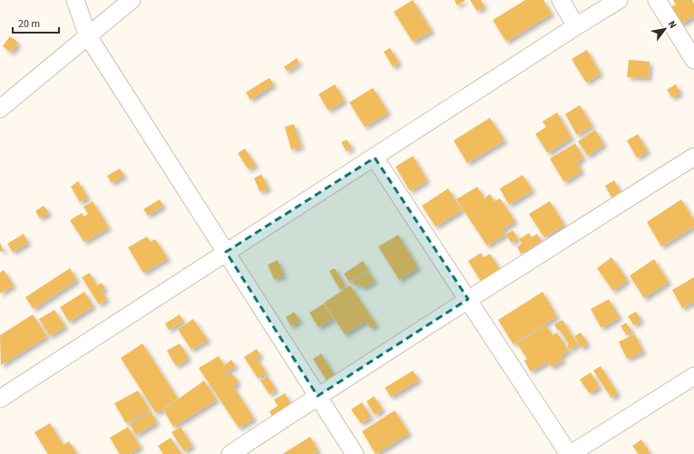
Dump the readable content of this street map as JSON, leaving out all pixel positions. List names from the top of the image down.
{
  "scale_bar": "20 m",
  "north": "top right"
}
